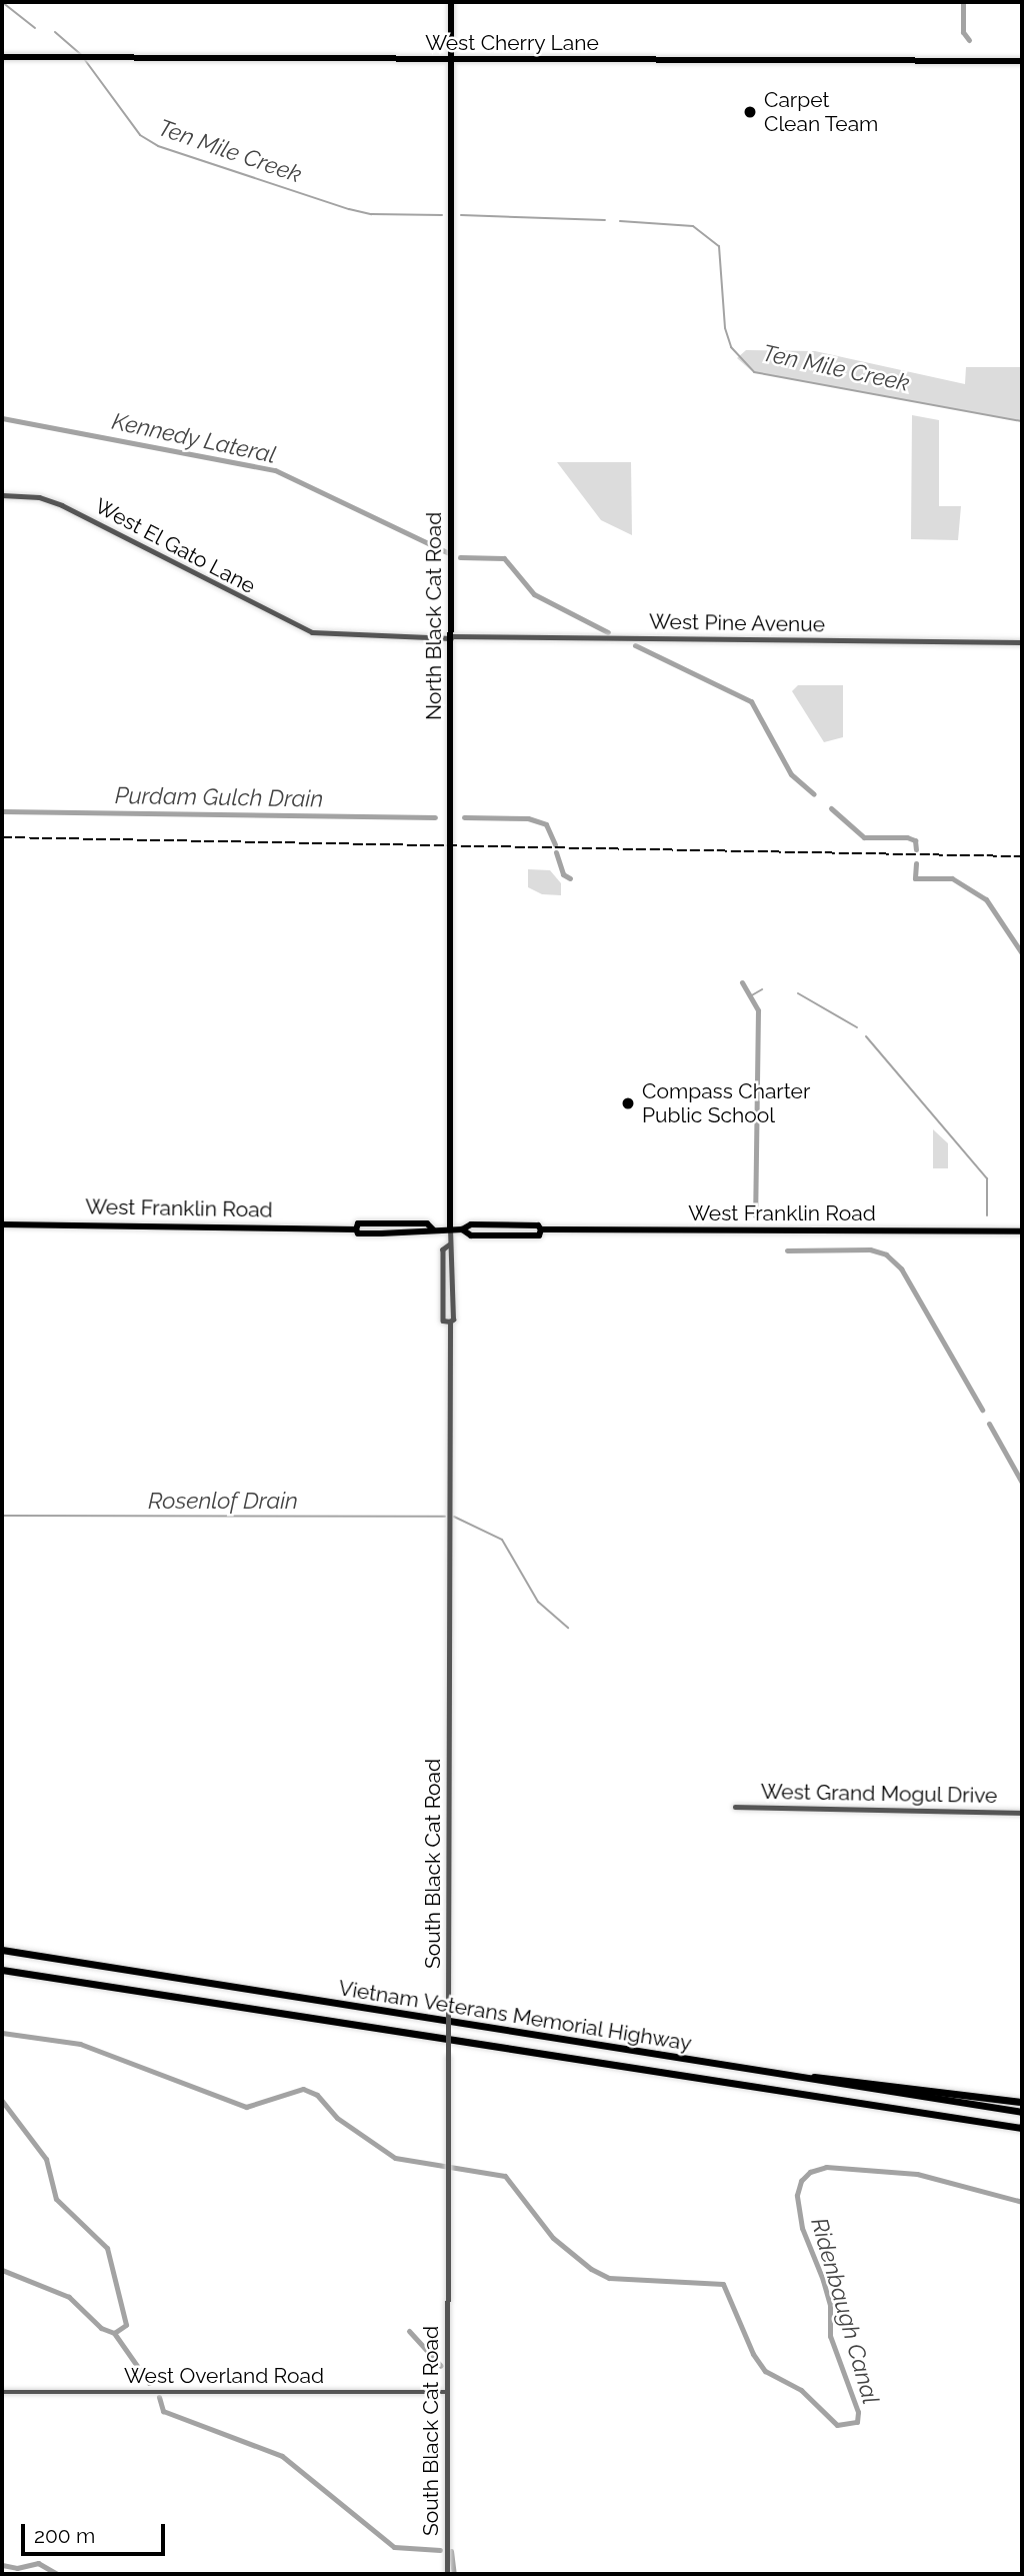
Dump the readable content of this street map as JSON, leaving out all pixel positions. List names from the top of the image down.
{
  "streets": {
    "highway": ["Vietnam Veterans Memorial Highway"],
    "main road": ["West Cherry Lane", "North Black Cat Road", "West Franklin Road"],
    "street": [
      "West El Gato Lane",
      "West Pine Avenue",
      "West Grand Mogul Drive",
      "South Black Cat Road",
      "West Overland Road"
    ]
  },
  "crossings": [
    ["West Cherry Lane", "North Black Cat Road"],
    ["West El Gato Lane", "North Black Cat Road"],
    ["West El Gato Lane", "West Pine Avenue"],
    ["North Black Cat Road", "West Pine Avenue"],
    ["North Black Cat Road", "West Franklin Road"],
    ["North Black Cat Road", "South Black Cat Road"],
    ["West Franklin Road", "South Black Cat Road"],
    ["South Black Cat Road", "West Overland Road"]
  ],
  "water": [
    "Ten Mile Creek",
    "Kennedy Lateral",
    "Purdam Gulch Drain",
    "Rosenlof Drain",
    "Ridenbaugh Canal"
  ],
  "places": ["Carpet Clean Team", "Compass Charter Public School"],
  "scale_bar": "200 m"
}
